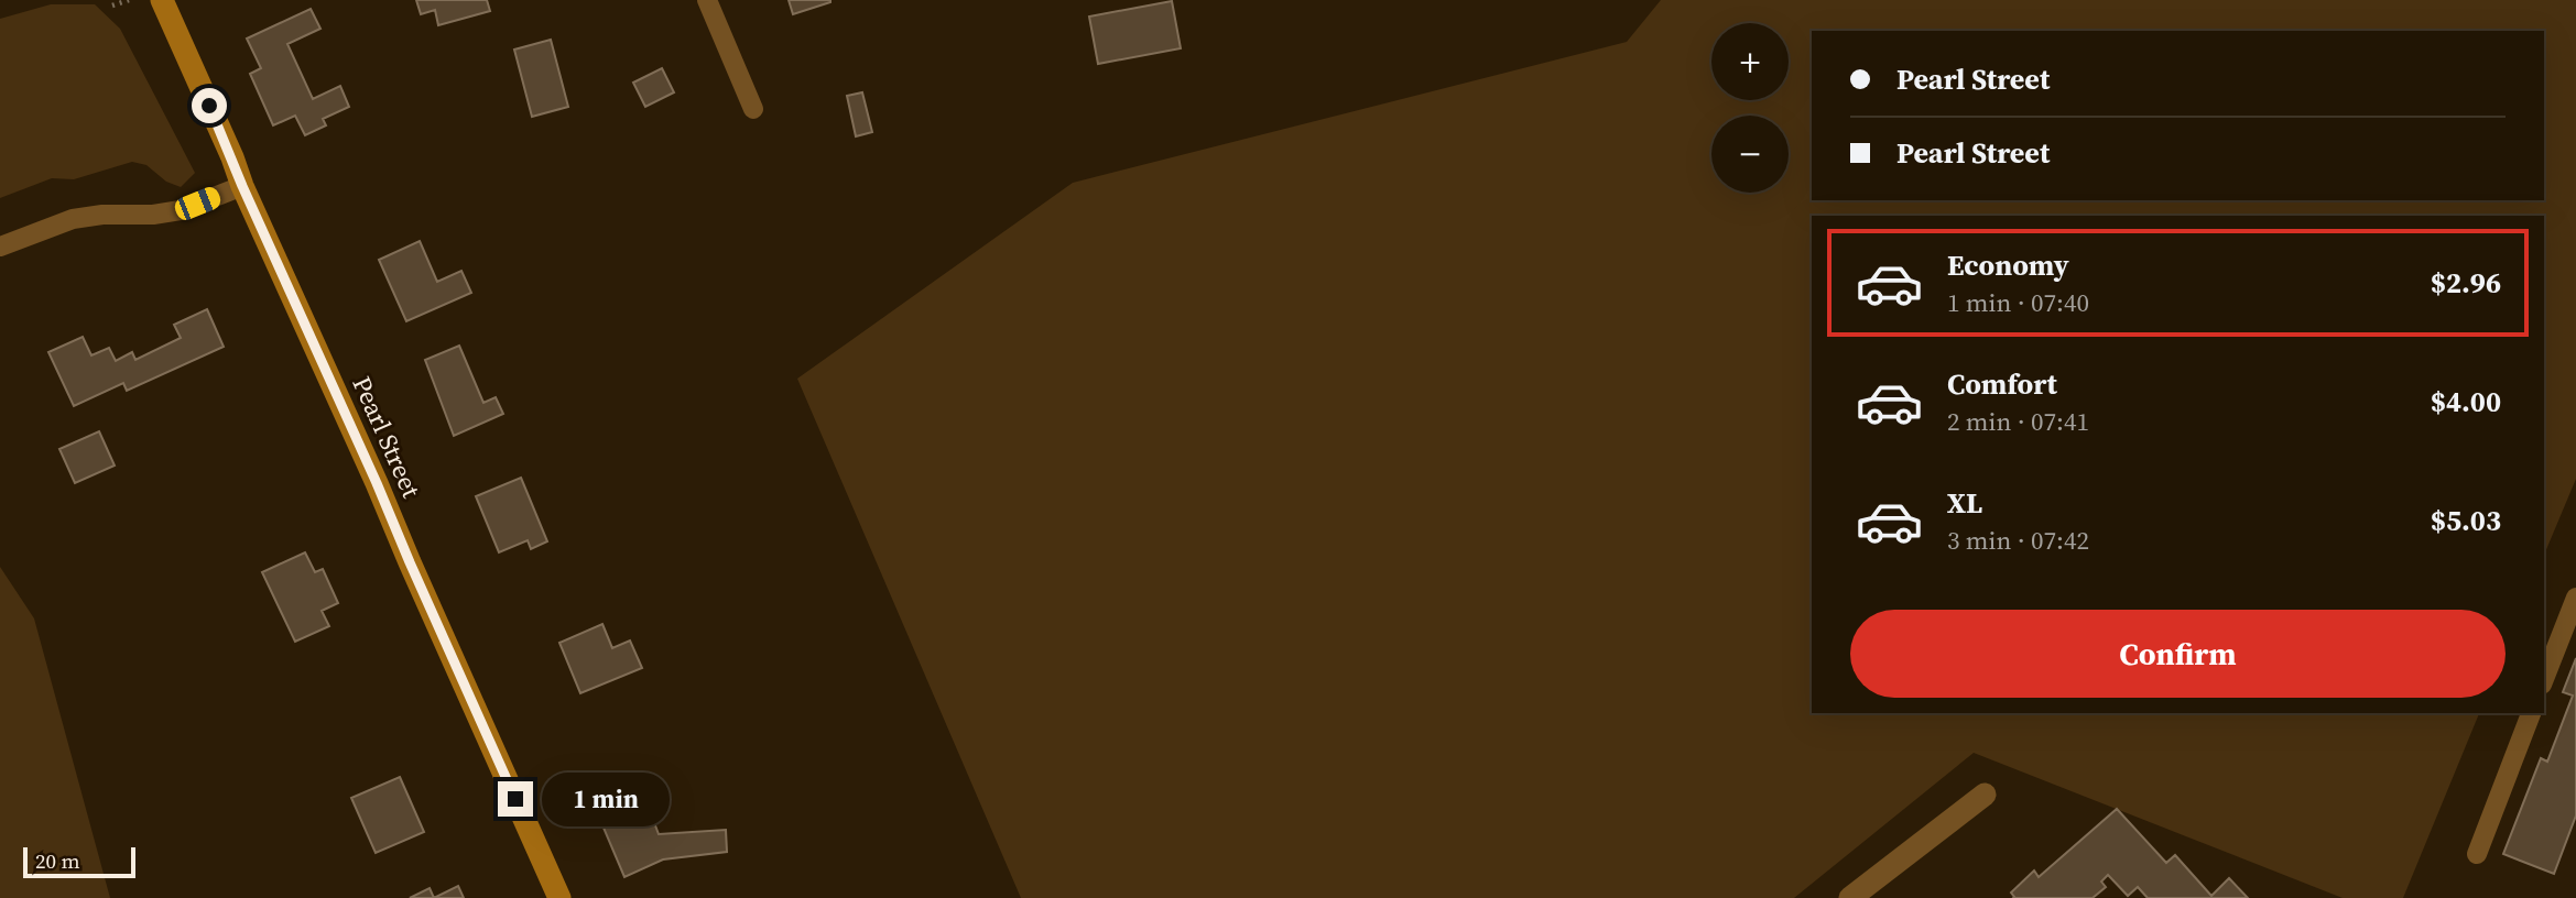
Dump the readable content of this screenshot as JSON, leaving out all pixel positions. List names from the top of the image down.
{
  "streets": {
    "main road": ["Pearl Street"]
  },
  "scale_bar": "20 m",
  "page": {
    "map_buttons": ["+", "−"],
    "banner": ["Pearl Street", "Pearl Street"],
    "list": [
      {
        "name": "Economy",
        "note": "1 min · 07:40",
        "value": "$2.96"
      },
      {
        "name": "Comfort",
        "note": "2 min · 07:41",
        "value": "$4.00"
      },
      {
        "name": "XL",
        "note": "3 min · 07:42",
        "value": "$5.03"
      }
    ],
    "buttons": "Confirm",
    "bubble": "1 min",
    "scale": "20 m"
  }
}
